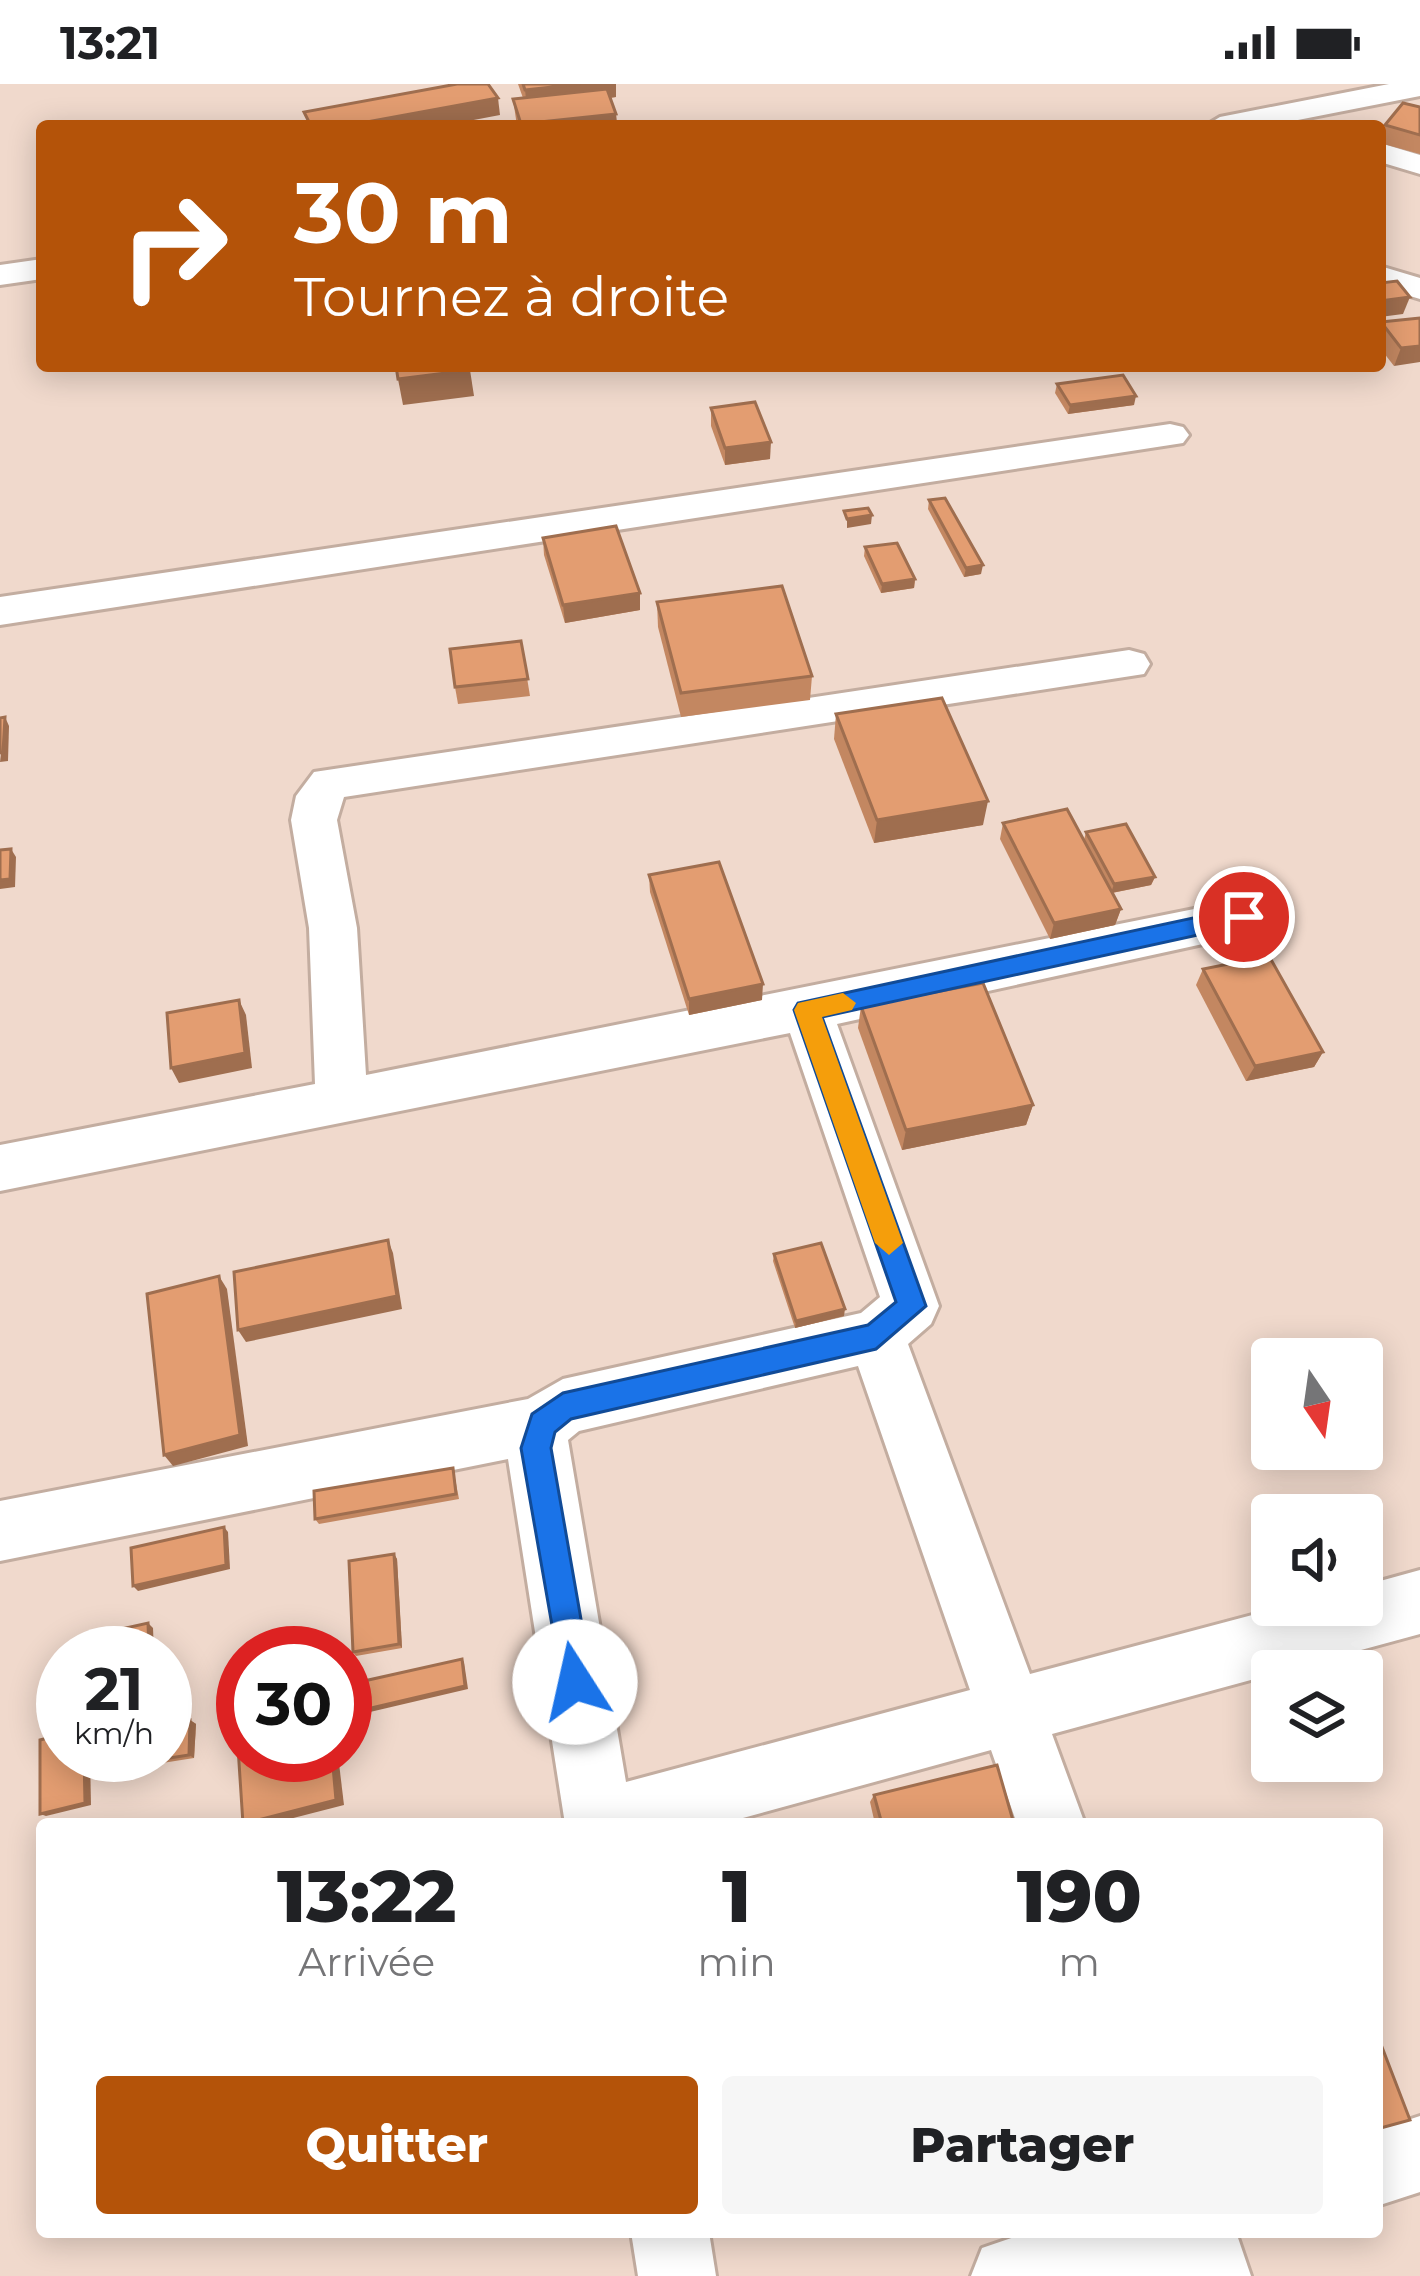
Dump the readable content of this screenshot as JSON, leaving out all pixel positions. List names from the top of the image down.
{
  "north": "bottom",
  "page": {
    "status": "13:21",
    "turn": ["30 m", "Tournez à droite"],
    "speed": "21 km/h",
    "limit": "30",
    "eta": [
      "13:22",
      "Arrivée",
      "1",
      "min",
      "190",
      "m"
    ],
    "buttons": ["Quitter", "Partager"]
  }
}
